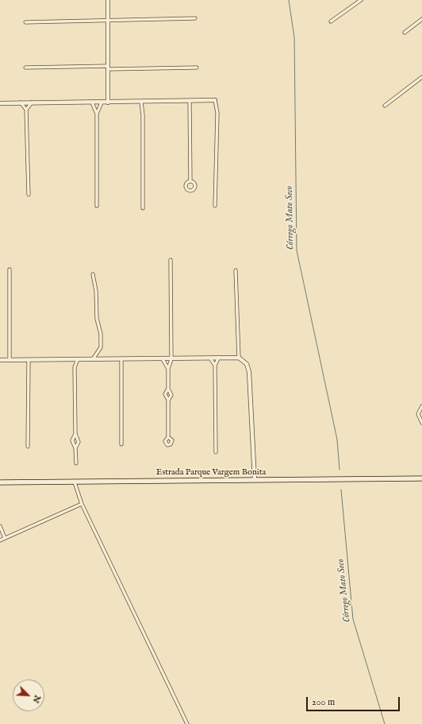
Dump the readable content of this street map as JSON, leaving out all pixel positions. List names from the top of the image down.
{
  "streets": {
    "main road": ["Estrada Parque Vargem Bonita"]
  },
  "water": ["Córrego Mato Seco"],
  "scale_bar": "200 m",
  "north": "bottom right"
}
